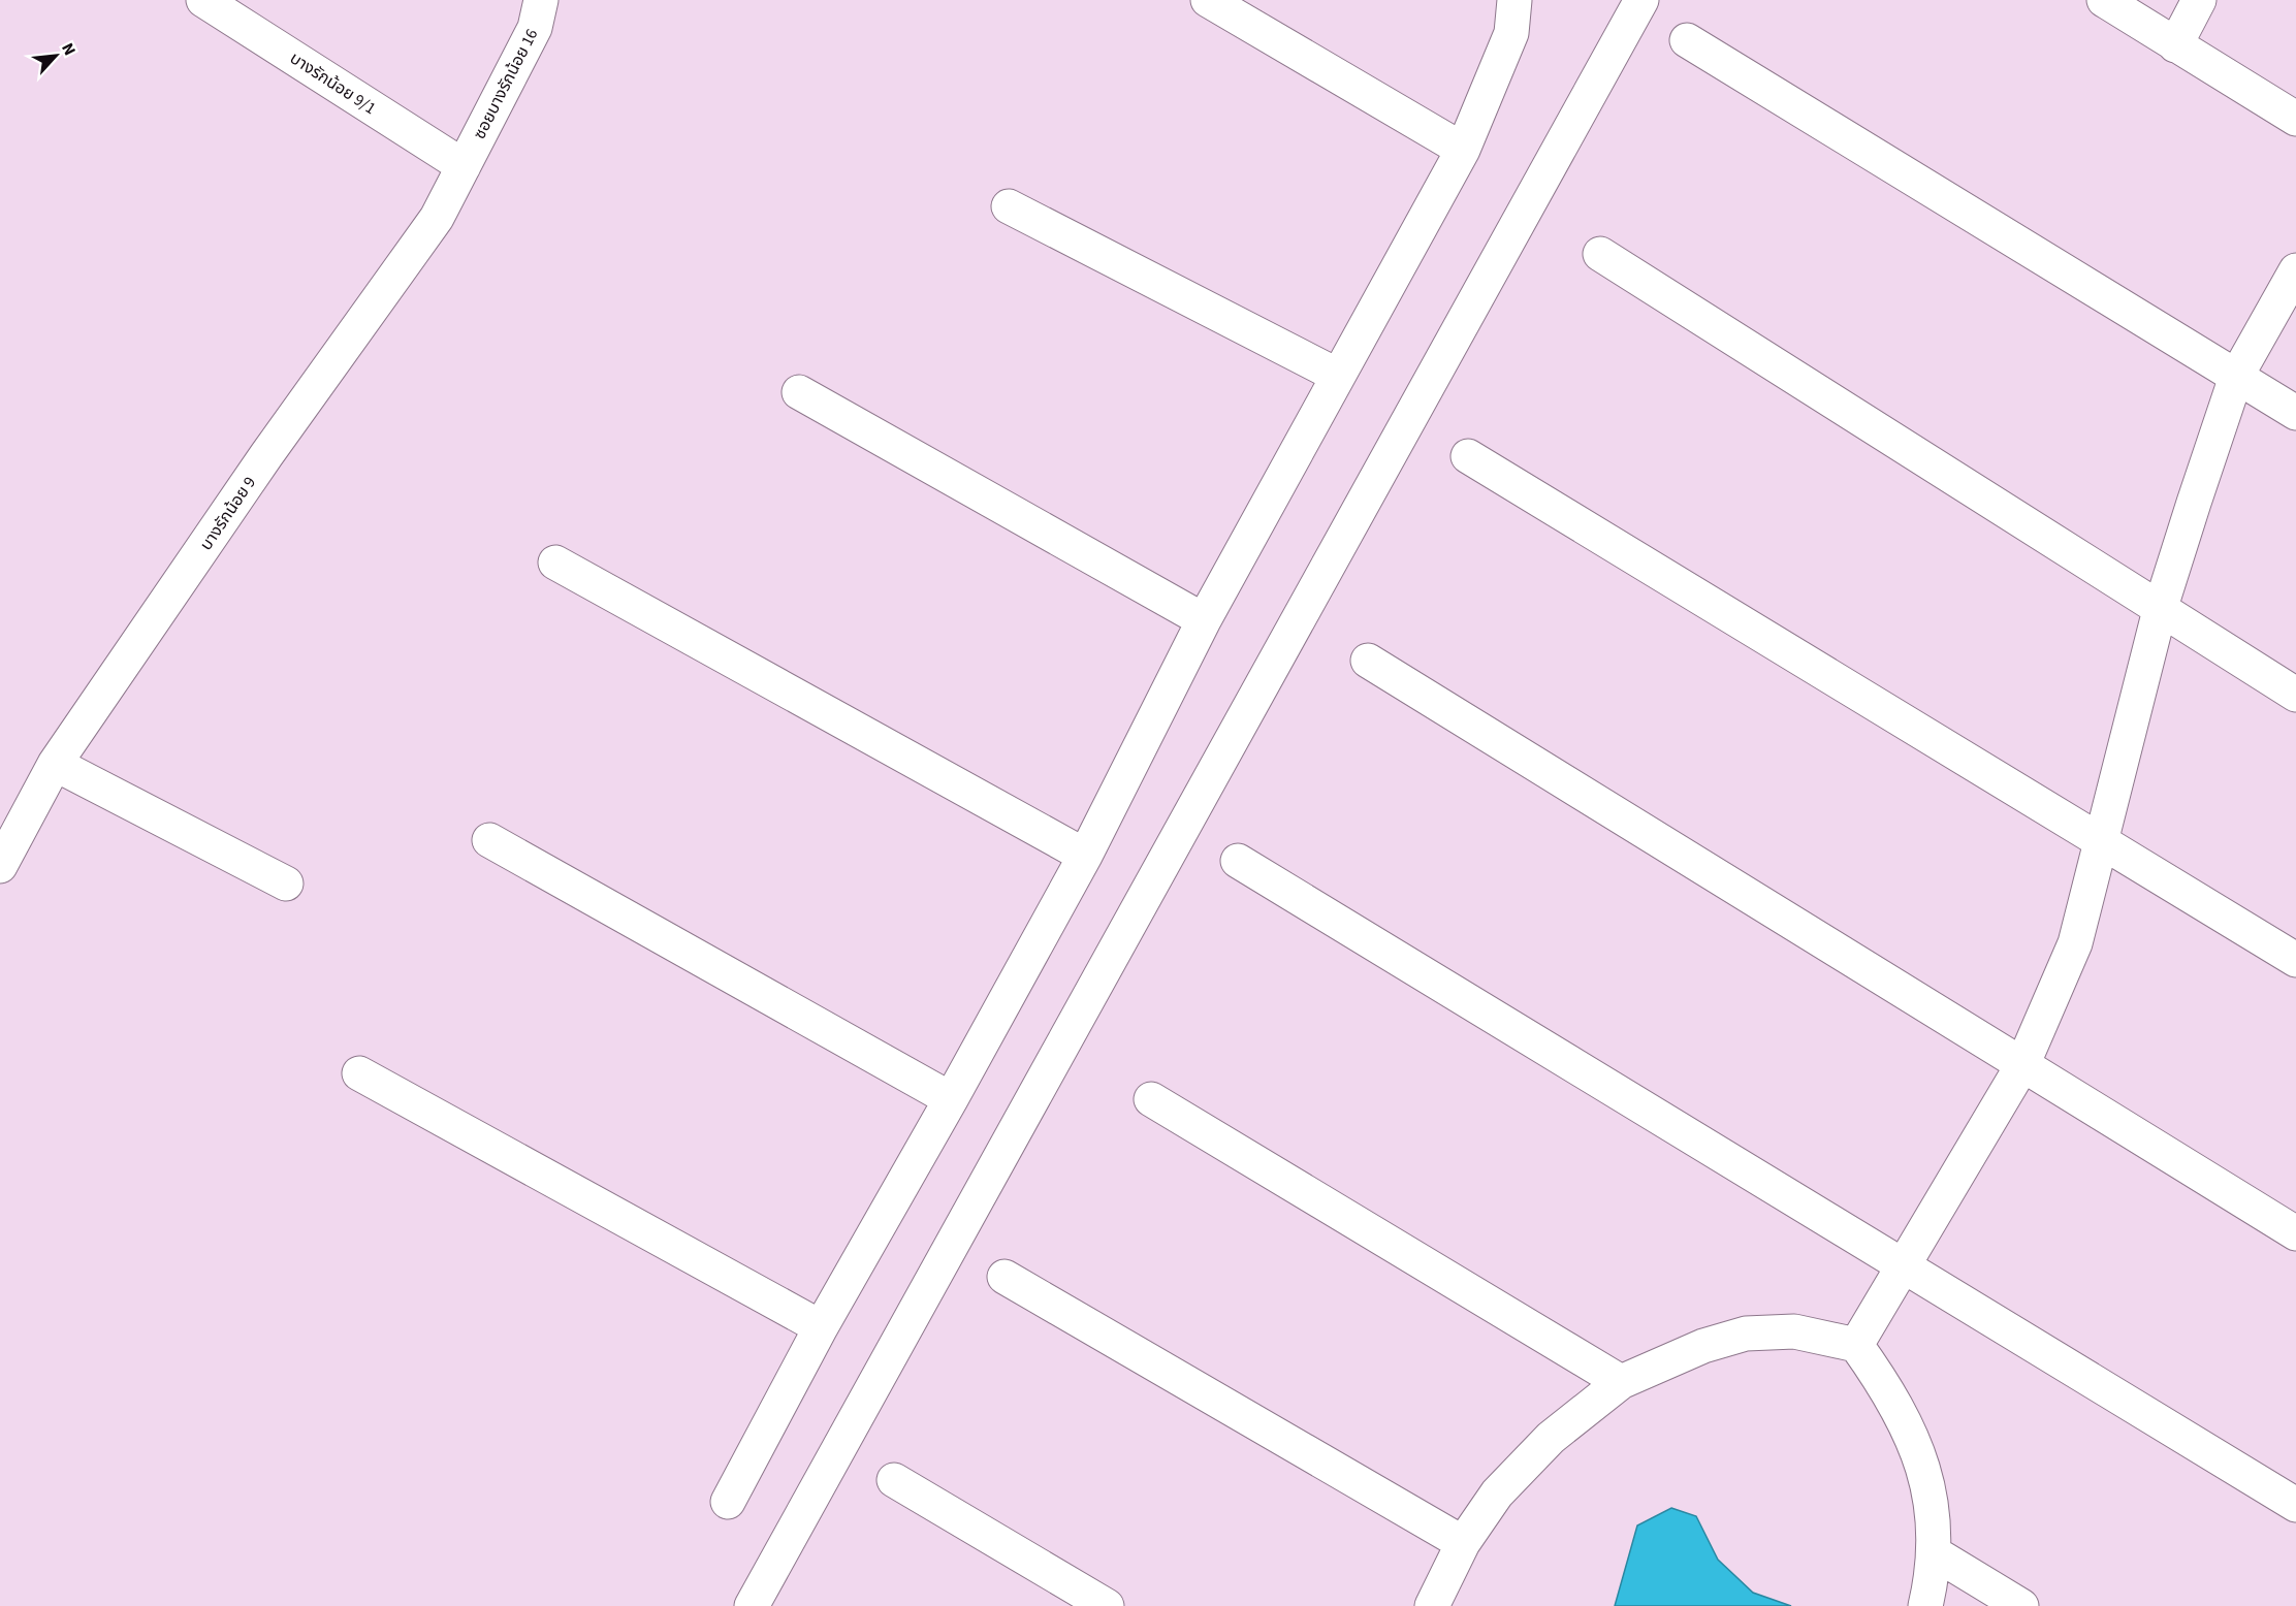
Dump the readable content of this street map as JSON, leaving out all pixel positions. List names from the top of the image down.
{
  "streets": {
    "street": ["บางรักน้อย 9/1", "ซอยบางรักน้อย 16", "บางรักน้อย 9"]
  },
  "crossings": [
    ["บางรักน้อย 9/1", "ซอยบางรักน้อย 16"],
    ["บางรักน้อย 9/1", "บางรักน้อย 9"],
    ["ซอยบางรักน้อย 16", "บางรักน้อย 9"]
  ],
  "north": "top right"
}
